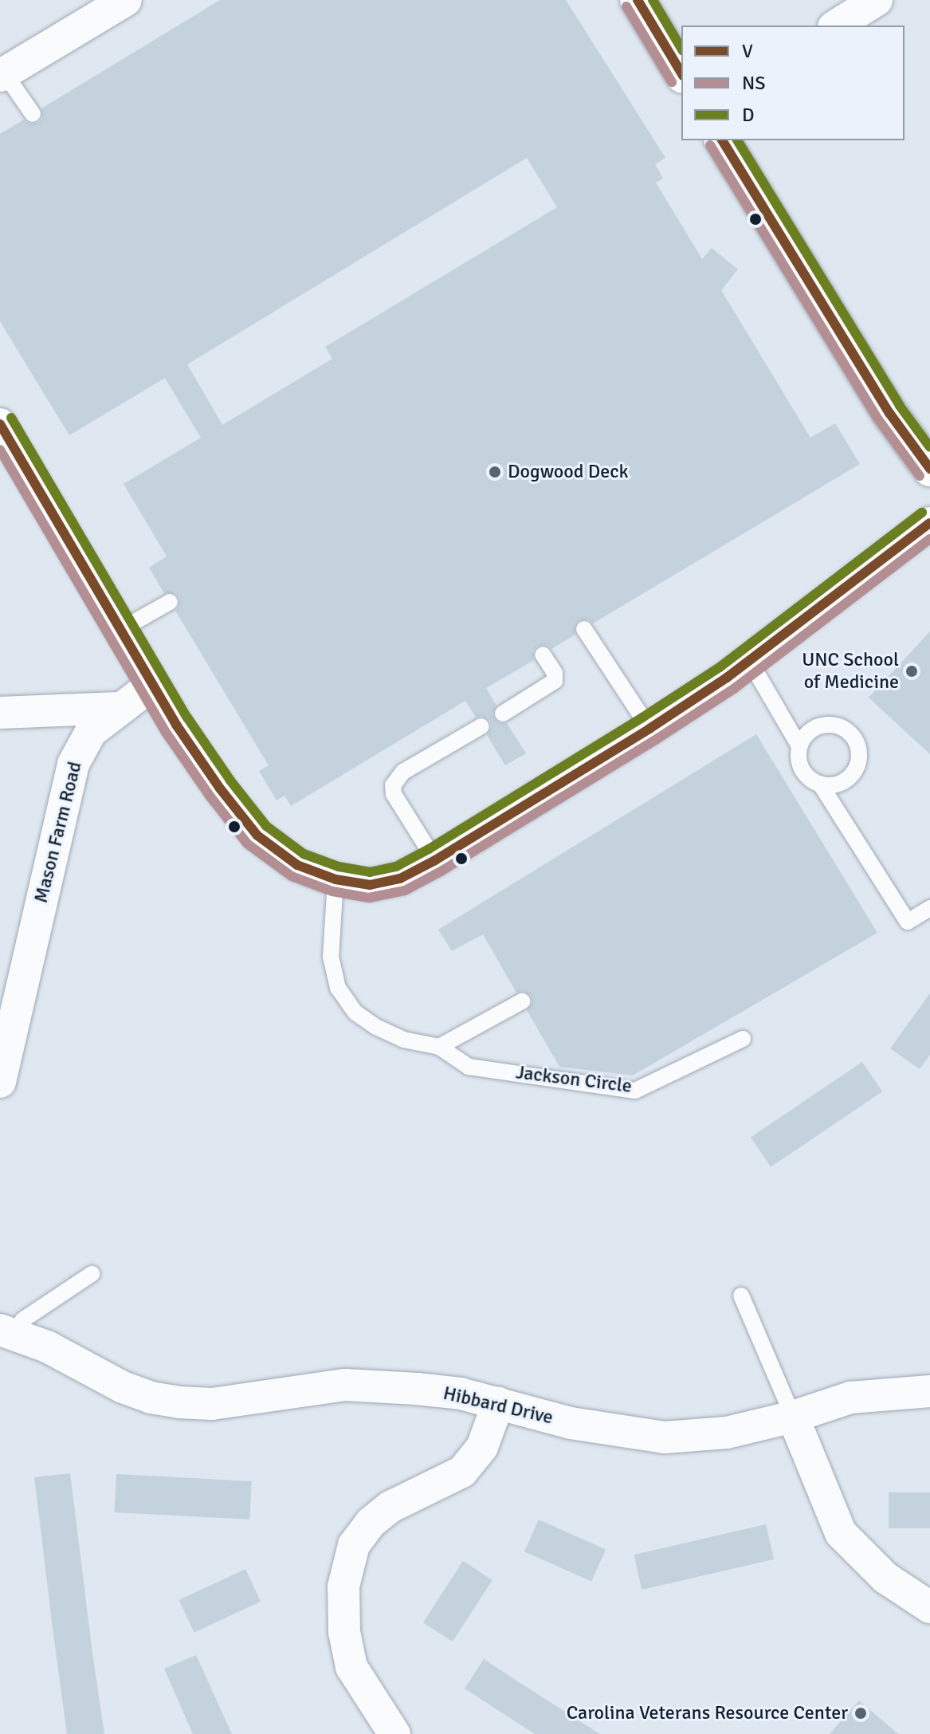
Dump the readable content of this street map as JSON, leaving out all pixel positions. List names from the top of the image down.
{
  "streets": {
    "street": ["Mason Farm Road", "Hibbard Drive"],
    "lane": ["Jackson Circle"]
  },
  "places": ["Dogwood Deck", "UNC School of Medicine", "Carolina Veterans Resource Center"],
  "lines": ["transit line V", "transit line D", "transit line NS"],
  "legend": ["V", "NS", "D"]
}
